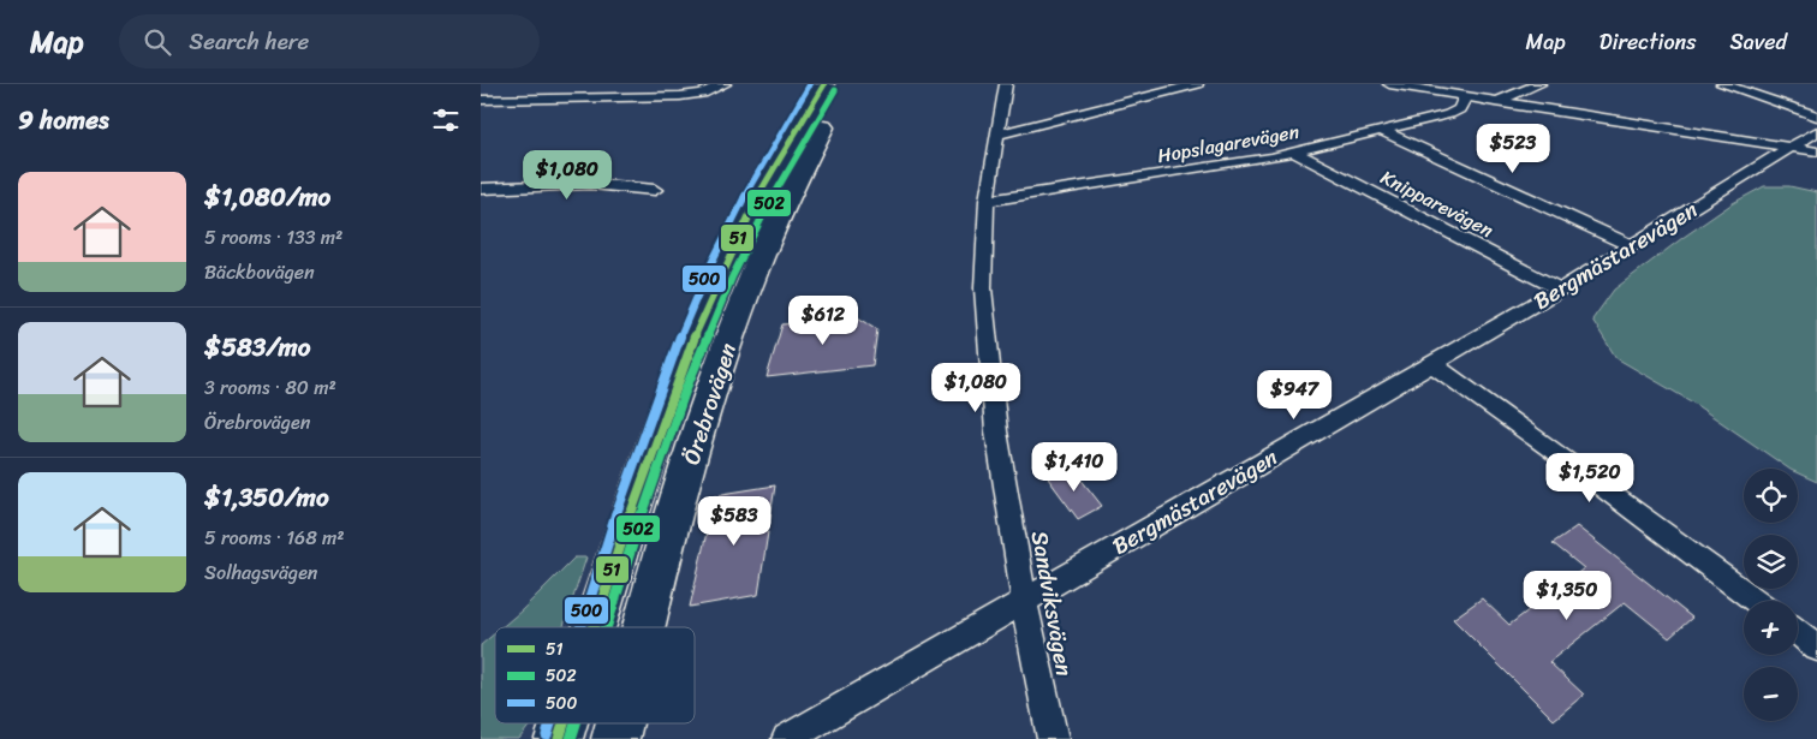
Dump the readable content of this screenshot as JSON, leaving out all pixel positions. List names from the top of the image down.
{
  "streets": {
    "highway": ["Örebrovägen"],
    "street": [
      "Hopslagarevägen",
      "Knipparevägen",
      "Bergmästarevägen",
      "Sandviksvägen"
    ]
  },
  "crossings": [
    ["Hopslagarevägen", "Knipparevägen"],
    ["Hopslagarevägen", "Sandviksvägen"],
    ["Knipparevägen", "Bergmästarevägen"],
    ["Bergmästarevägen", "Sandviksvägen"]
  ],
  "lines": ["transit line 51", "transit line 500", "transit line 502"],
  "legend": ["51", "502", "500"],
  "page": {
    "header": "Map",
    "search": "Search here",
    "nav": ["Map", "Directions", "Saved"],
    "heading": "9 homes",
    "price": [
      "$523",
      "$1,080",
      "$612",
      "$1,080",
      "$947",
      "$1,410",
      "$1,520",
      "$583",
      "$1,350"
    ],
    "list": [
      {
        "name": "$1,080/mo",
        "note": "5 rooms · 133 m² · Bäckbovägen"
      },
      {
        "name": "$583/mo",
        "note": "3 rooms · 80 m² · Örebrovägen"
      },
      {
        "name": "$1,350/mo",
        "note": "5 rooms · 168 m² · Solhagsvägen"
      }
    ],
    "map_buttons": ["+", "−"]
  }
}
